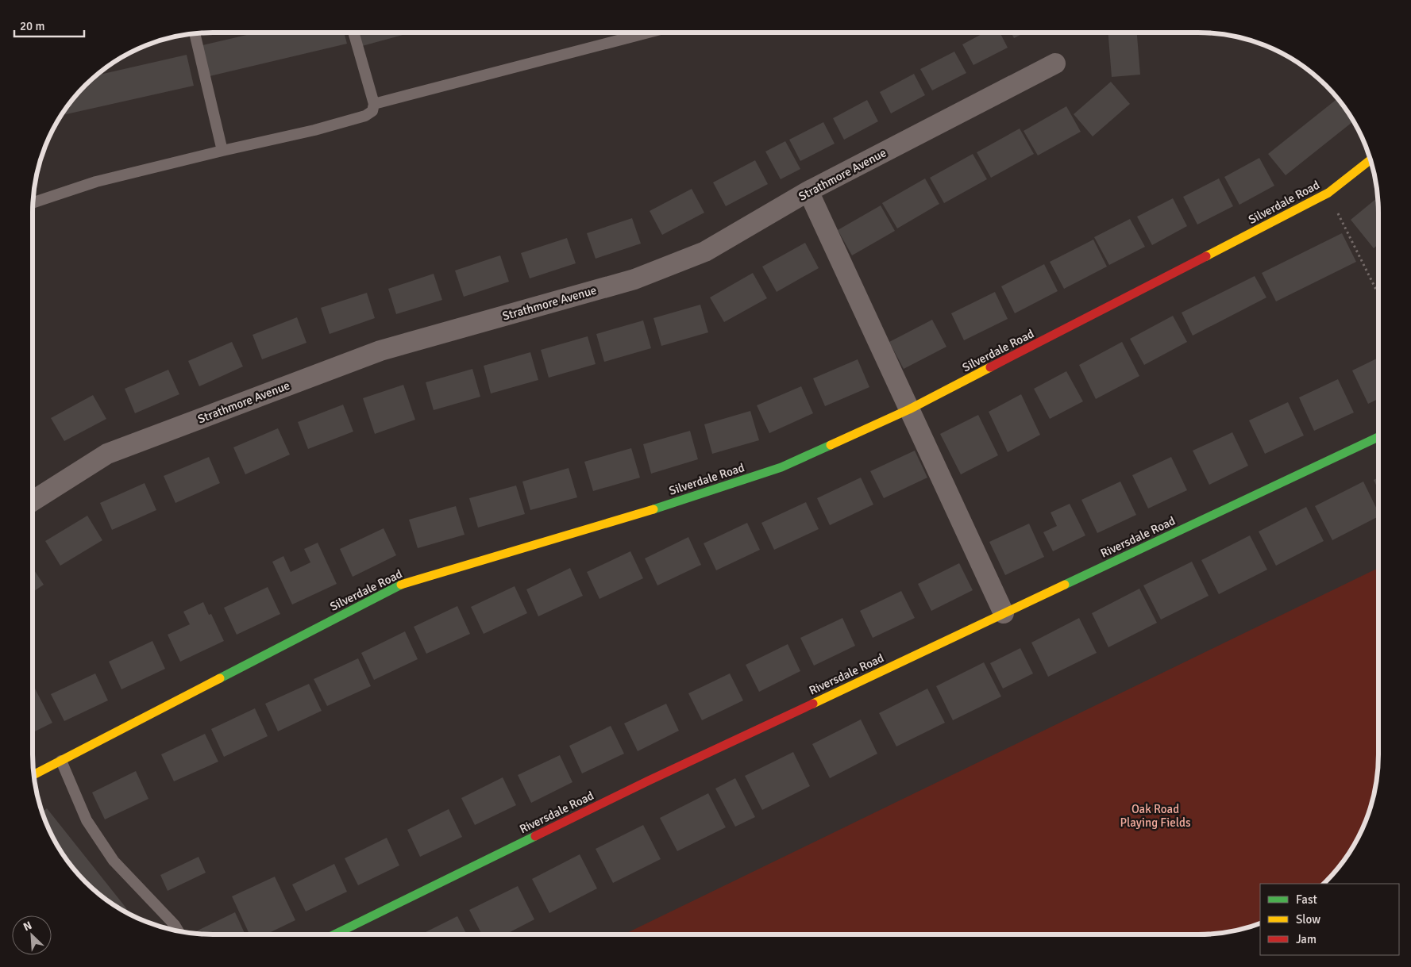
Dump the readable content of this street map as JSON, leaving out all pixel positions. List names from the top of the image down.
{
  "streets": {
    "street": ["Strathmore Avenue", "Silverdale Road", "Riversdale Road"]
  },
  "parks": ["Oak Road Playing Fields"],
  "legend": ["Fast", "Slow", "Jam"],
  "scale_bar": "20 m",
  "north": "top left"
}
